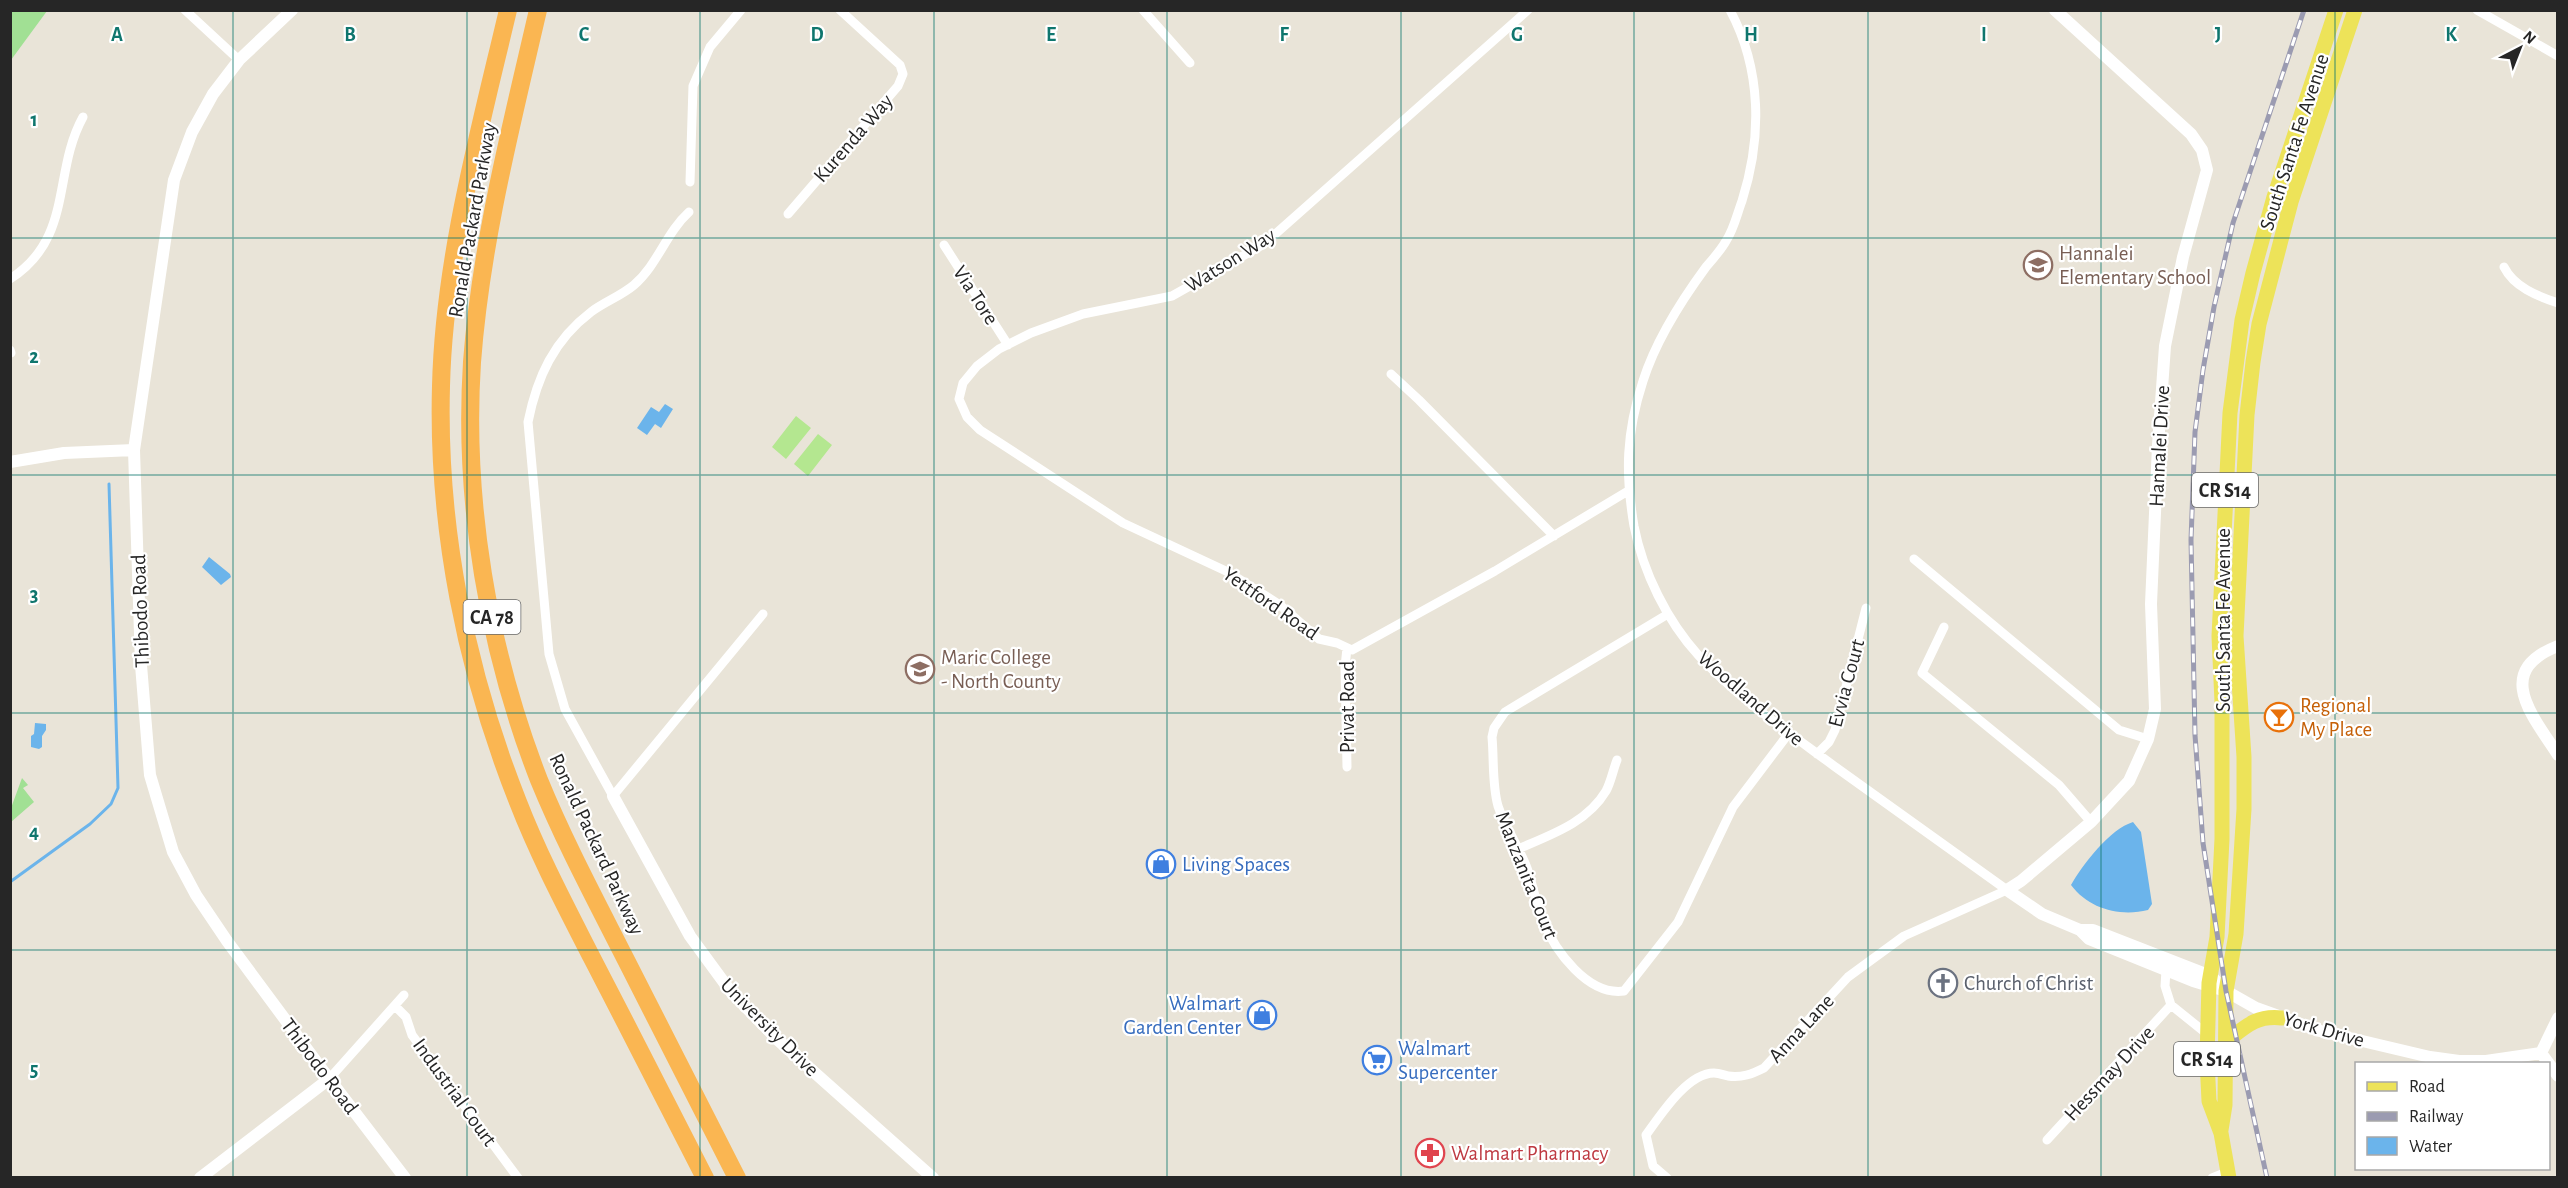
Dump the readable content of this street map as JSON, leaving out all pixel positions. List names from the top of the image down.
{
  "streets": {
    "highway": ["Ronald Packard Parkway", "CA 78"],
    "main road": ["South Santa Fe Avenue", "CR S14"],
    "street": [
      "Kurenda Way",
      "Watson Way",
      "Via Tore",
      "Hannalei Drive",
      "Yettford Road",
      "Thibodo Road",
      "Evvia Court",
      "Woodland Drive",
      "Privat Road",
      "Manzanita Court",
      "University Drive",
      "Anna Lane",
      "York Drive",
      "Hessmay Drive",
      "Industrial Court"
    ]
  },
  "crossings": [
    ["South Santa Fe Avenue", "Woodland Drive"],
    ["South Santa Fe Avenue", "York Drive"],
    ["South Santa Fe Avenue", "Hessmay Drive"],
    ["Watson Way", "Via Tore"],
    ["Watson Way", "Yettford Road"],
    ["Hannalei Drive", "Woodland Drive"],
    ["Hannalei Drive", "Anna Lane"],
    ["Yettford Road", "Privat Road"],
    ["Evvia Court", "Woodland Drive"],
    ["Woodland Drive", "Manzanita Court"],
    ["Woodland Drive", "Anna Lane"],
    ["Woodland Drive", "York Drive"],
    ["Woodland Drive", "Hessmay Drive"]
  ],
  "places": {
    "school or university": ["Hannalei Elementary School", "Maric College - North County"],
    "bar": ["Regional My Place"],
    "shop": ["Living Spaces", "Walmart Garden Center"],
    "church": ["Church of Christ"],
    "supermarket": ["Walmart Supercenter"],
    "pharmacy": ["Walmart Pharmacy"]
  },
  "legend": ["Road", "Railway", "Water"],
  "north": "top right",
  "grid": {
    "columns": [
      "A",
      "B",
      "C",
      "D",
      "E",
      "F",
      "G",
      "H",
      "I",
      "J",
      "K"
    ],
    "rows": [
      "1",
      "2",
      "3",
      "4",
      "5"
    ]
  }
}
